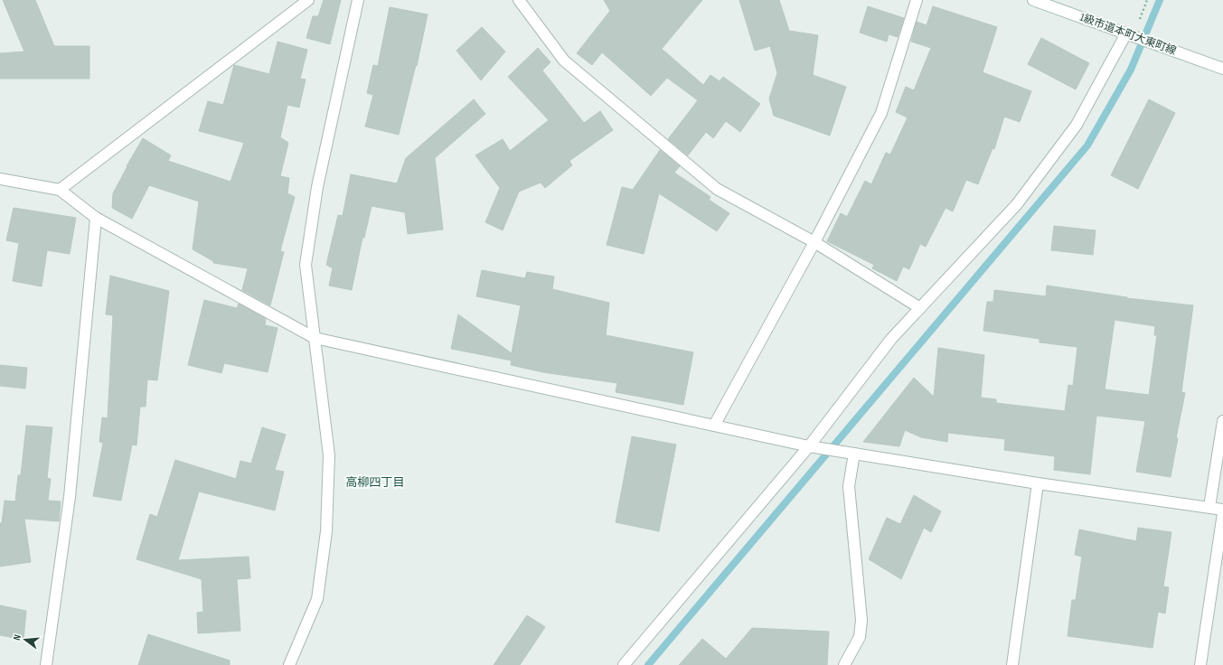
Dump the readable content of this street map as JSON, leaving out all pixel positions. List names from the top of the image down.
{
  "streets": {
    "street": ["1級市道本町大東町線"]
  },
  "districts": ["高柳四丁目"],
  "north": "left"
}
